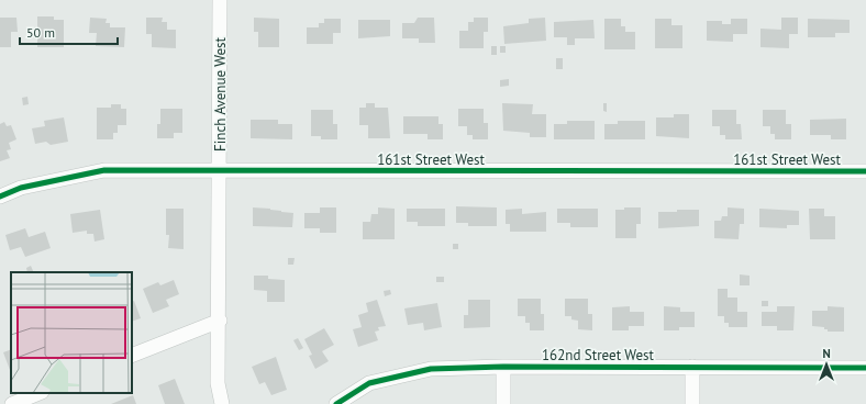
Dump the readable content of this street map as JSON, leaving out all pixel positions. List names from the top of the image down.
{
  "streets": {
    "street": ["Finch Avenue West", "161st Street West", "162nd Street West"]
  },
  "crossings": [
    ["Finch Avenue West", "161st Street West"]
  ],
  "scale_bar": "50 m",
  "north": "top"
}
